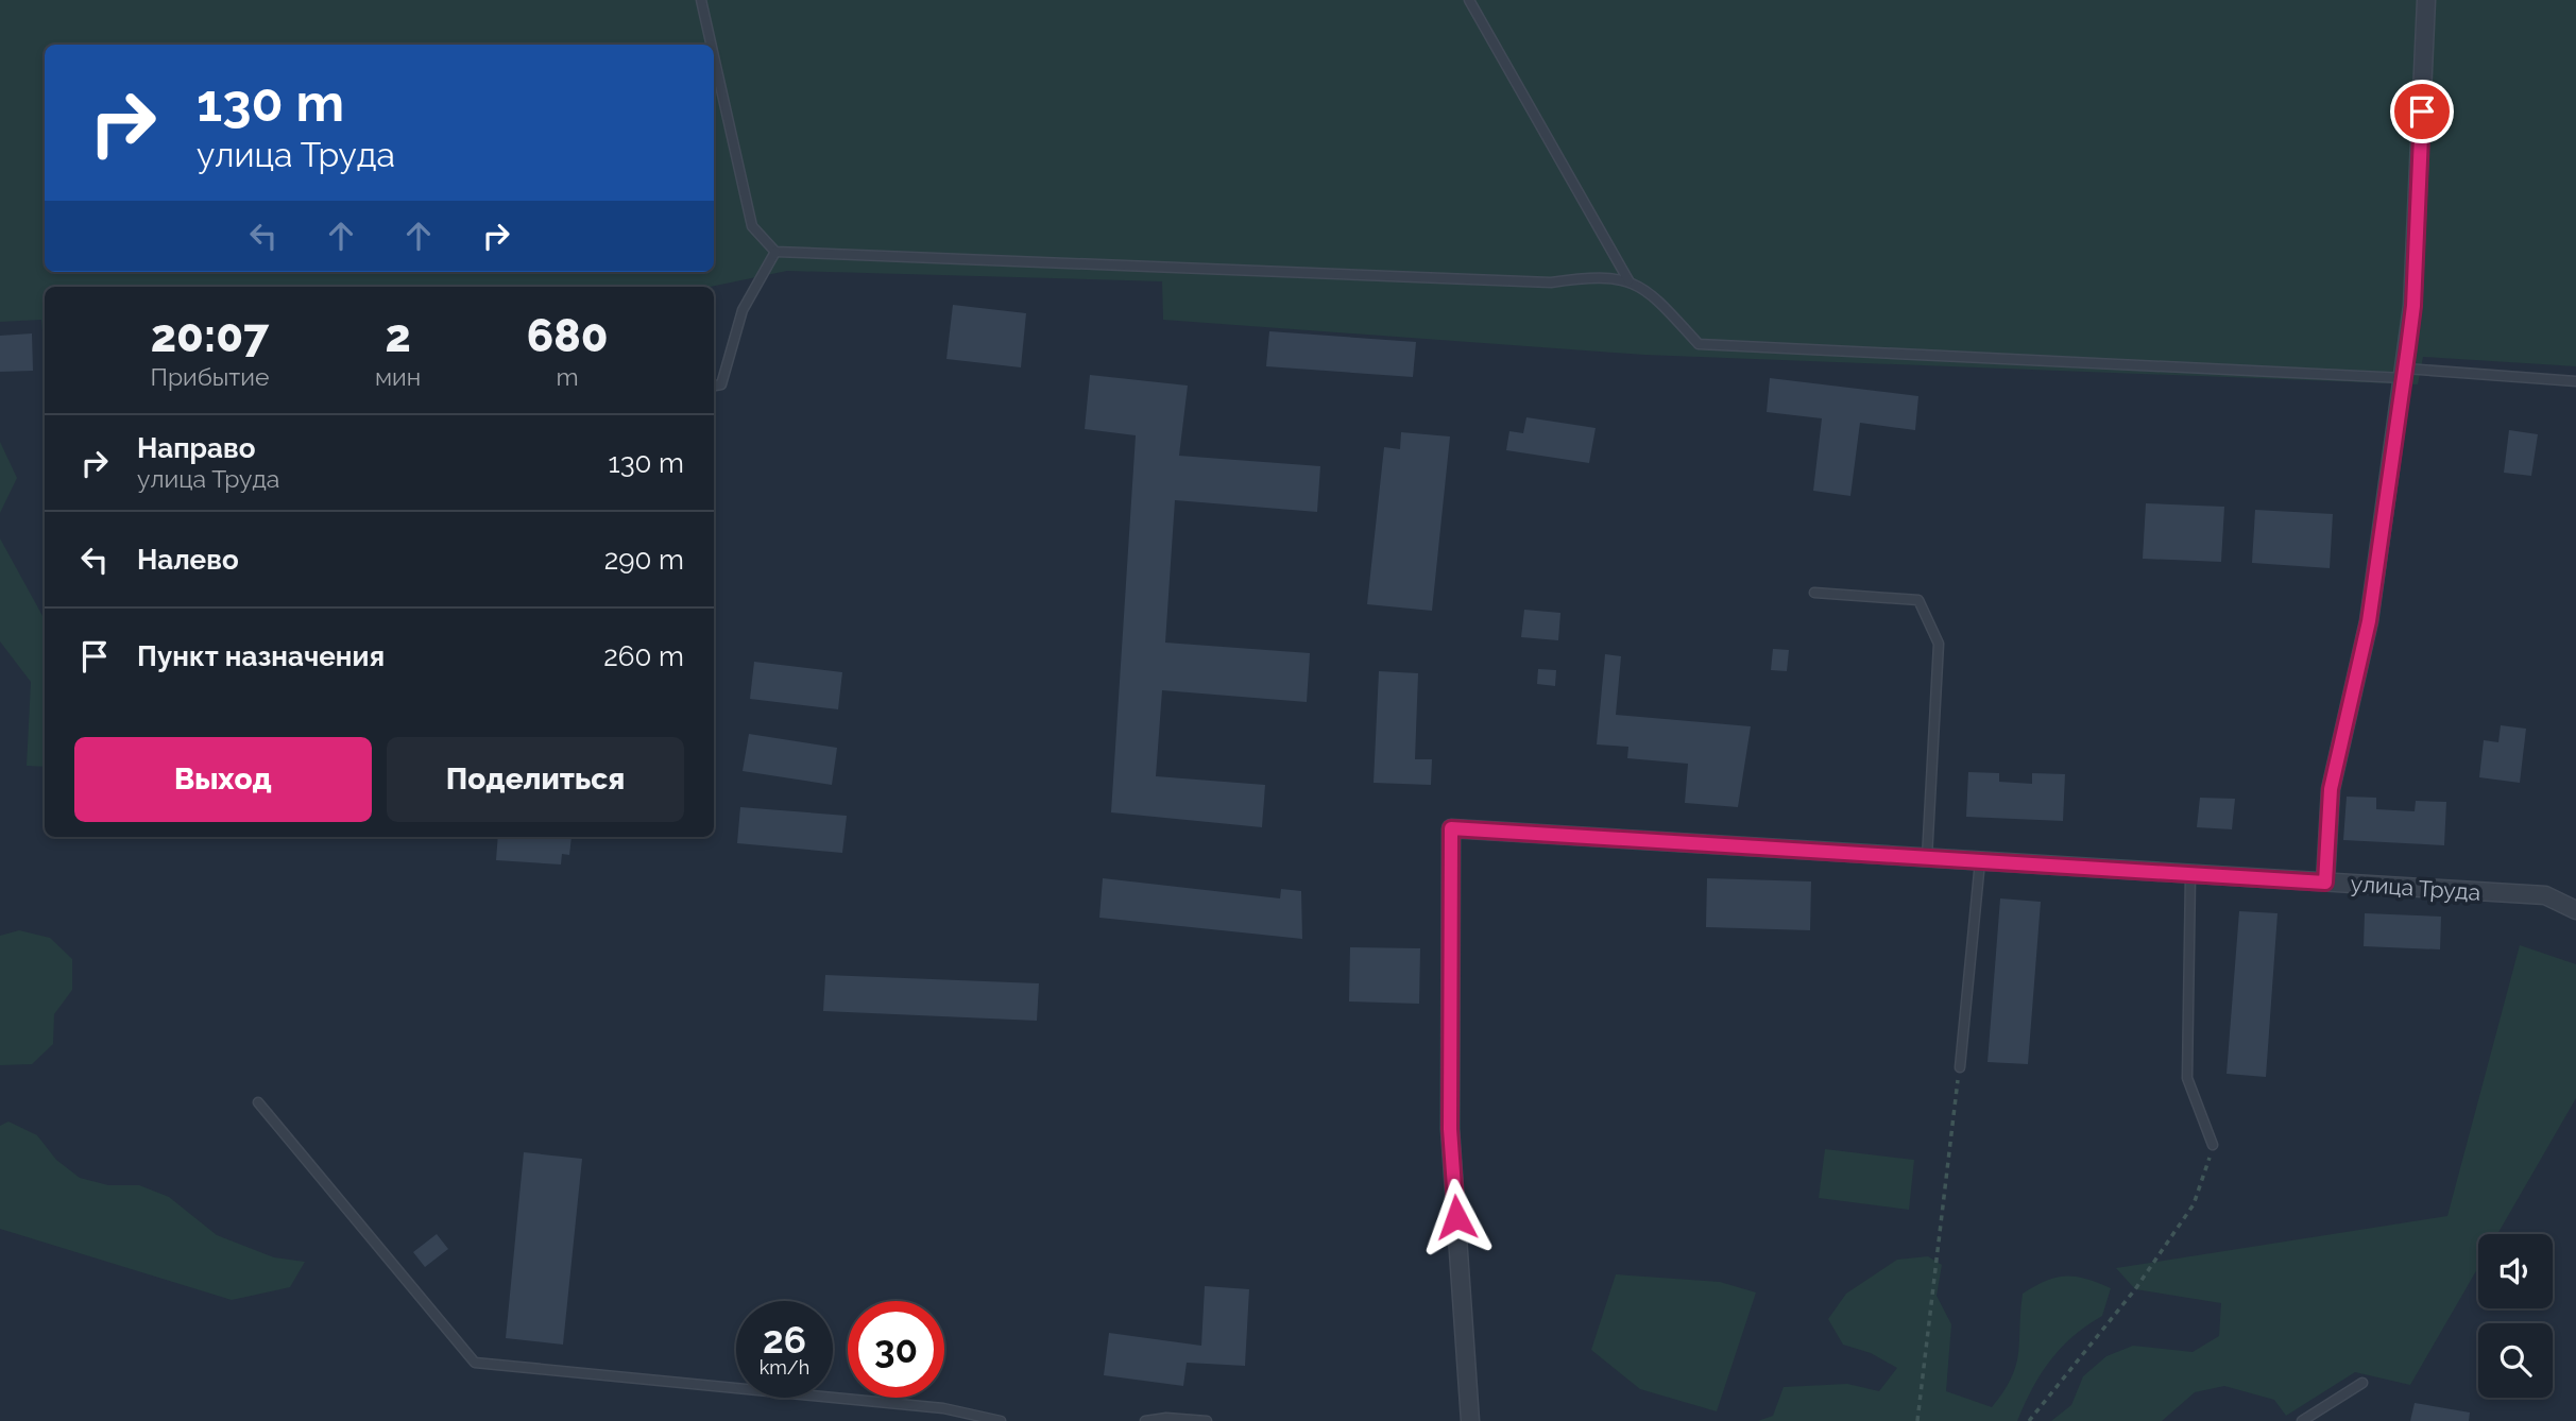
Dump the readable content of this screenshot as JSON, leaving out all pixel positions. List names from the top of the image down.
{
  "streets": {
    "street": ["улица Труда"]
  },
  "page": {
    "turn": ["130 m", "улица Труда"],
    "eta": [
      "20:07",
      "Прибытие",
      "2",
      "мин",
      "680",
      "m"
    ],
    "list": [
      {
        "name": "Направо",
        "note": "улица Труда",
        "value": "130 m"
      },
      {
        "name": "Налево",
        "value": "290 m"
      },
      {
        "name": "Пункт назначения",
        "value": "260 m"
      }
    ],
    "buttons": ["Выход", "Поделиться"],
    "speed": "26 km/h",
    "limit": "30"
  }
}
